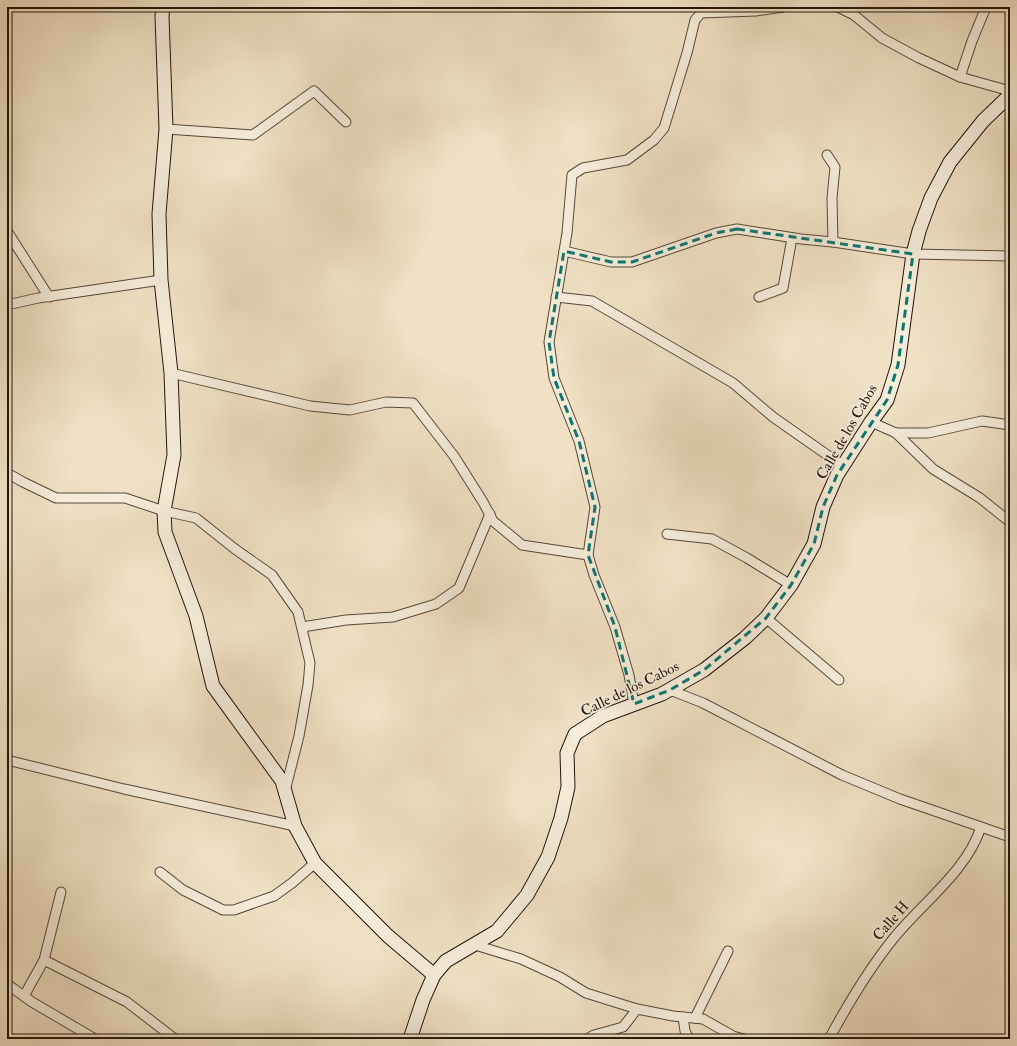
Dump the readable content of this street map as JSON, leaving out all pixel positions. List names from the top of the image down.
{
  "streets": {
    "street": ["Calle de los Cabos", "Calle H"]
  }
}
